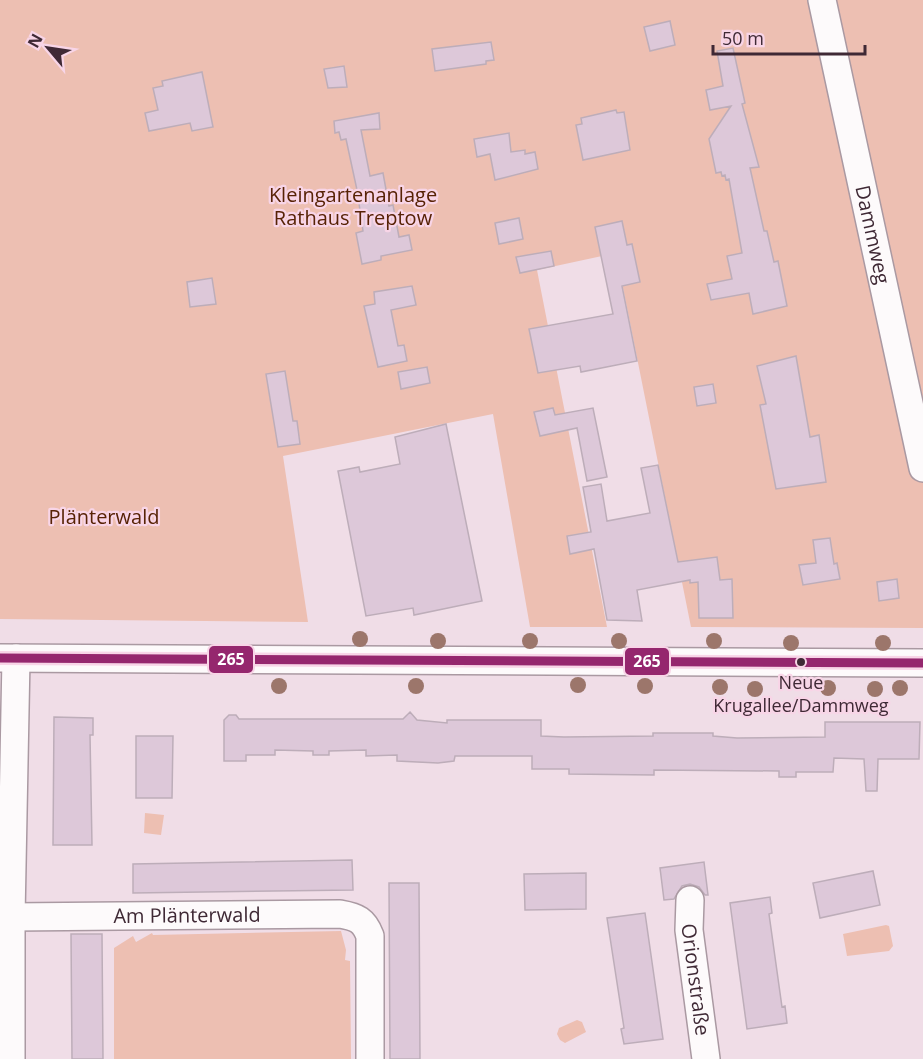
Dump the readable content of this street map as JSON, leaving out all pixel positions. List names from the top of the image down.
{
  "streets": {
    "street": ["Dammweg", "Am Plänterwald", "Orionstraße"]
  },
  "parks": ["Kleingartenanlage Rathaus Treptow", "Plänterwald"],
  "places": ["Neue Krugallee/Dammweg"],
  "lines": ["transit line 265"],
  "scale_bar": "50 m",
  "north": "top left"
}
